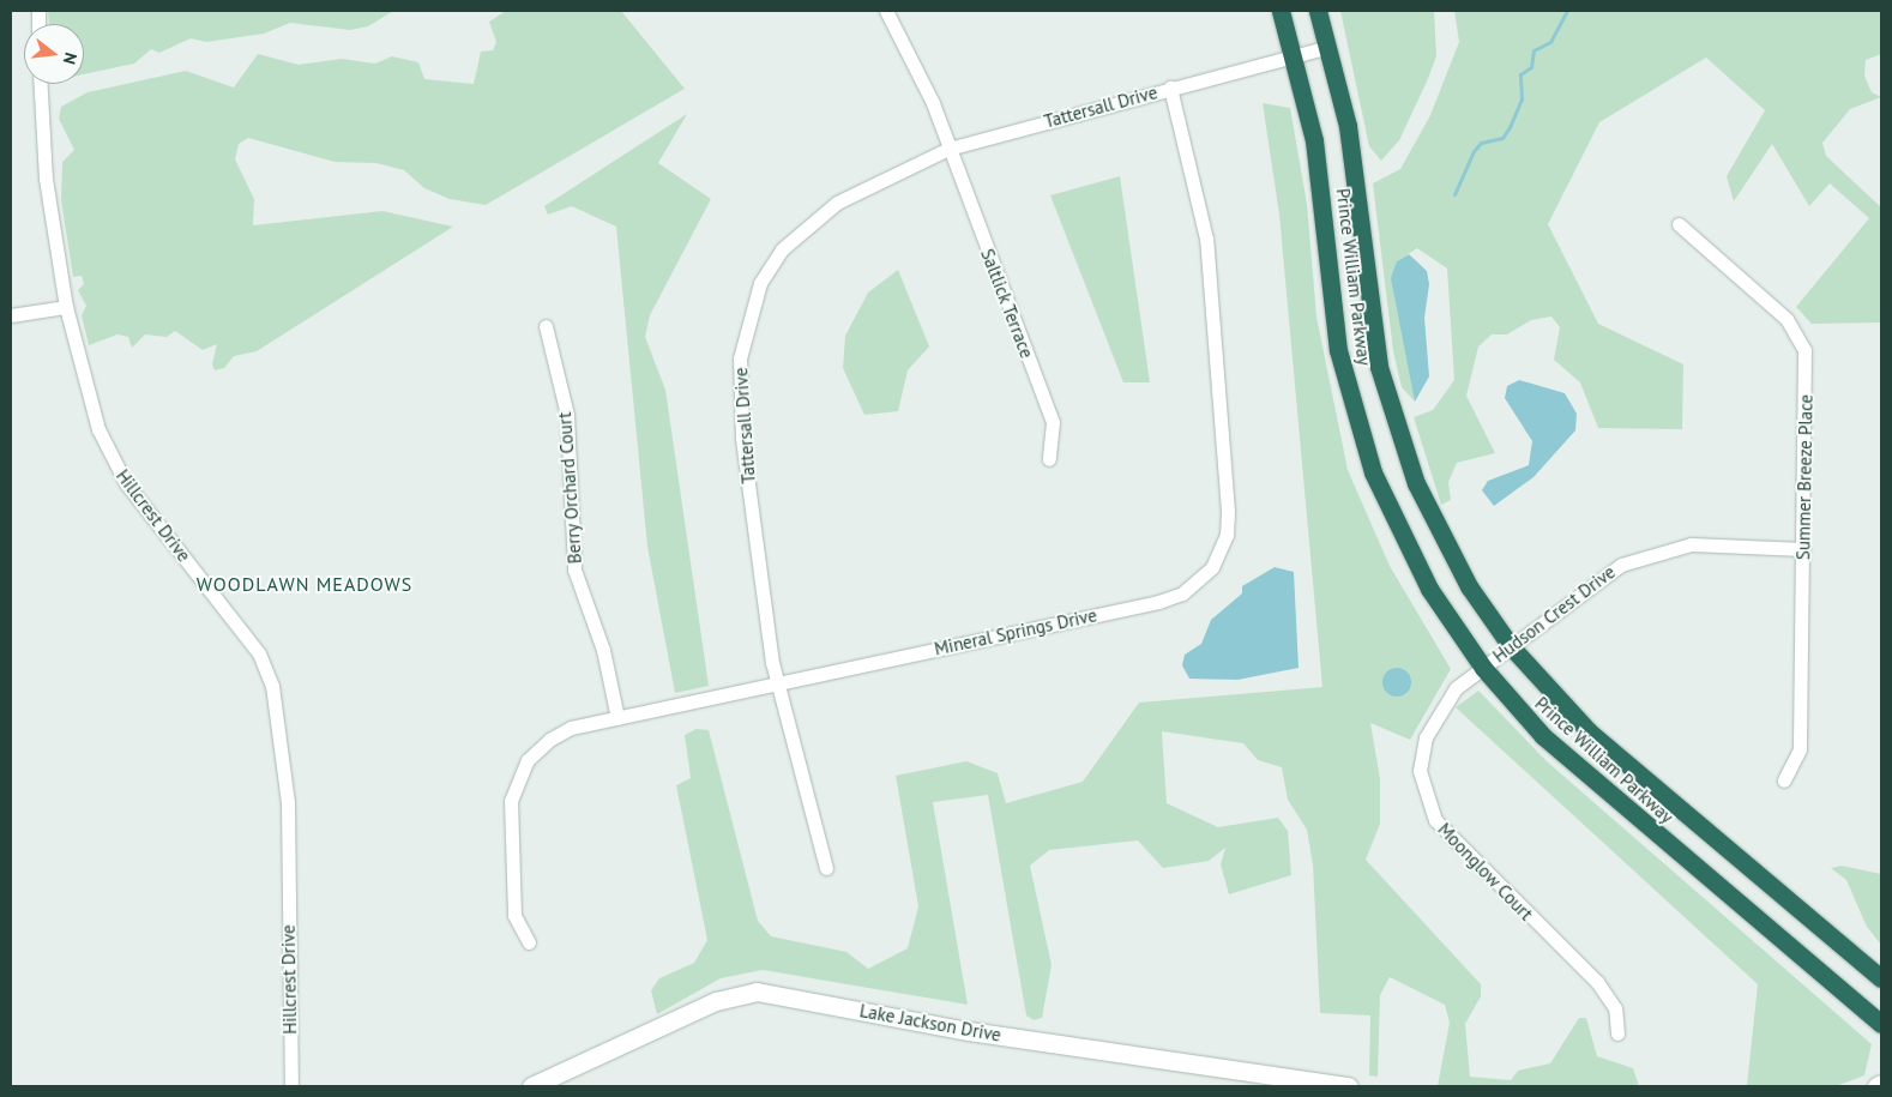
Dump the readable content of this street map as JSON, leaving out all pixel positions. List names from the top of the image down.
{
  "streets": {
    "highway": ["Prince William Parkway"],
    "street": [
      "Tattersall Drive",
      "Saltlick Terrace",
      "Summer Breeze Place",
      "Berry Orchard Court",
      "Hillcrest Drive",
      "Hudson Crest Drive",
      "Mineral Springs Drive",
      "Moonglow Court",
      "Lake Jackson Drive"
    ]
  },
  "crossings": [
    ["Tattersall Drive", "Prince William Parkway"],
    ["Tattersall Drive", "Saltlick Terrace"],
    ["Tattersall Drive", "Mineral Springs Drive"],
    ["Prince William Parkway", "Hudson Crest Drive"],
    ["Prince William Parkway", "Moonglow Court"],
    ["Summer Breeze Place", "Hudson Crest Drive"],
    ["Berry Orchard Court", "Mineral Springs Drive"],
    ["Hudson Crest Drive", "Moonglow Court"]
  ],
  "districts": ["WOODLAWN MEADOWS"],
  "north": "right"
}
